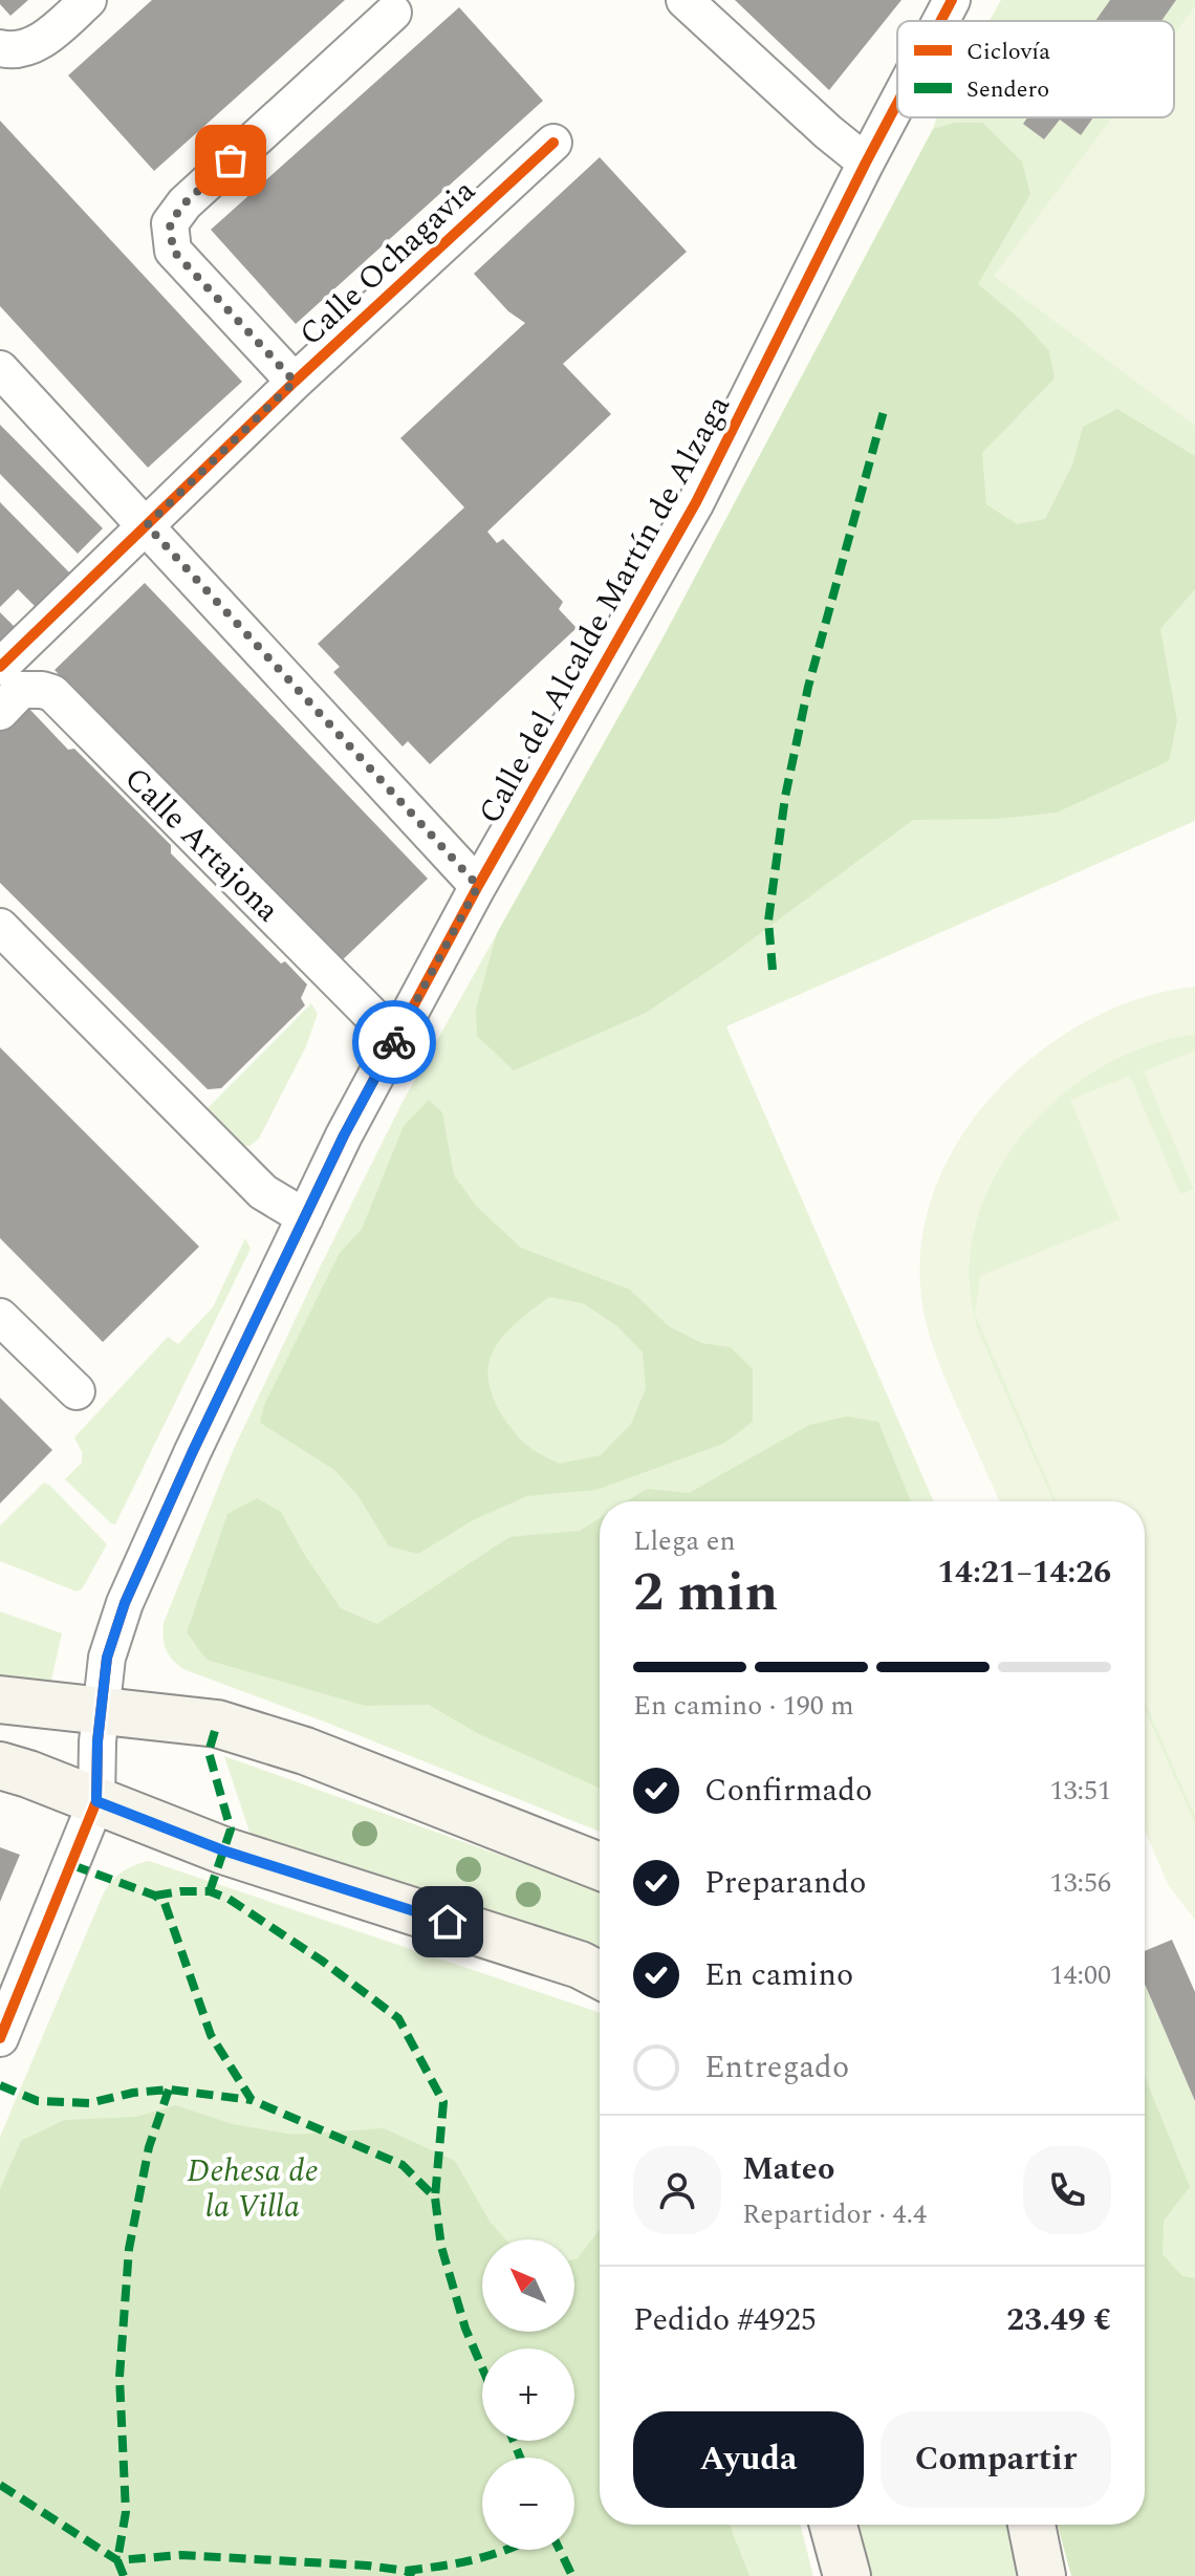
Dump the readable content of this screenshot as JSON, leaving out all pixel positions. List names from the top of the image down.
{
  "streets": {
    "street": ["Calle Ochagavia", "Calle del Alcalde Martín de Alzaga", "Calle Artajona"]
  },
  "crossings": [
    ["Calle del Alcalde Martín de Alzaga", "Calle Artajona"]
  ],
  "parks": ["Dehesa de la Villa"],
  "legend": ["Ciclovía", "Sendero"],
  "north": "top left",
  "page": {
    "heading": ["2 min", "Llega en", "14:21–14:26"],
    "panel": [
      "Mateo",
      "Repartidor · 4.4",
      "Pedido #4925",
      "23.49 €"
    ],
    "bar": "En camino · 190 m",
    "list": [
      ["Confirmado", "13:51"],
      ["Preparando", "13:56"],
      ["En camino", "14:00"],
      "Entregado"
    ],
    "map_buttons": ["+", "−"],
    "buttons": ["Ayuda", "Compartir"]
  }
}
